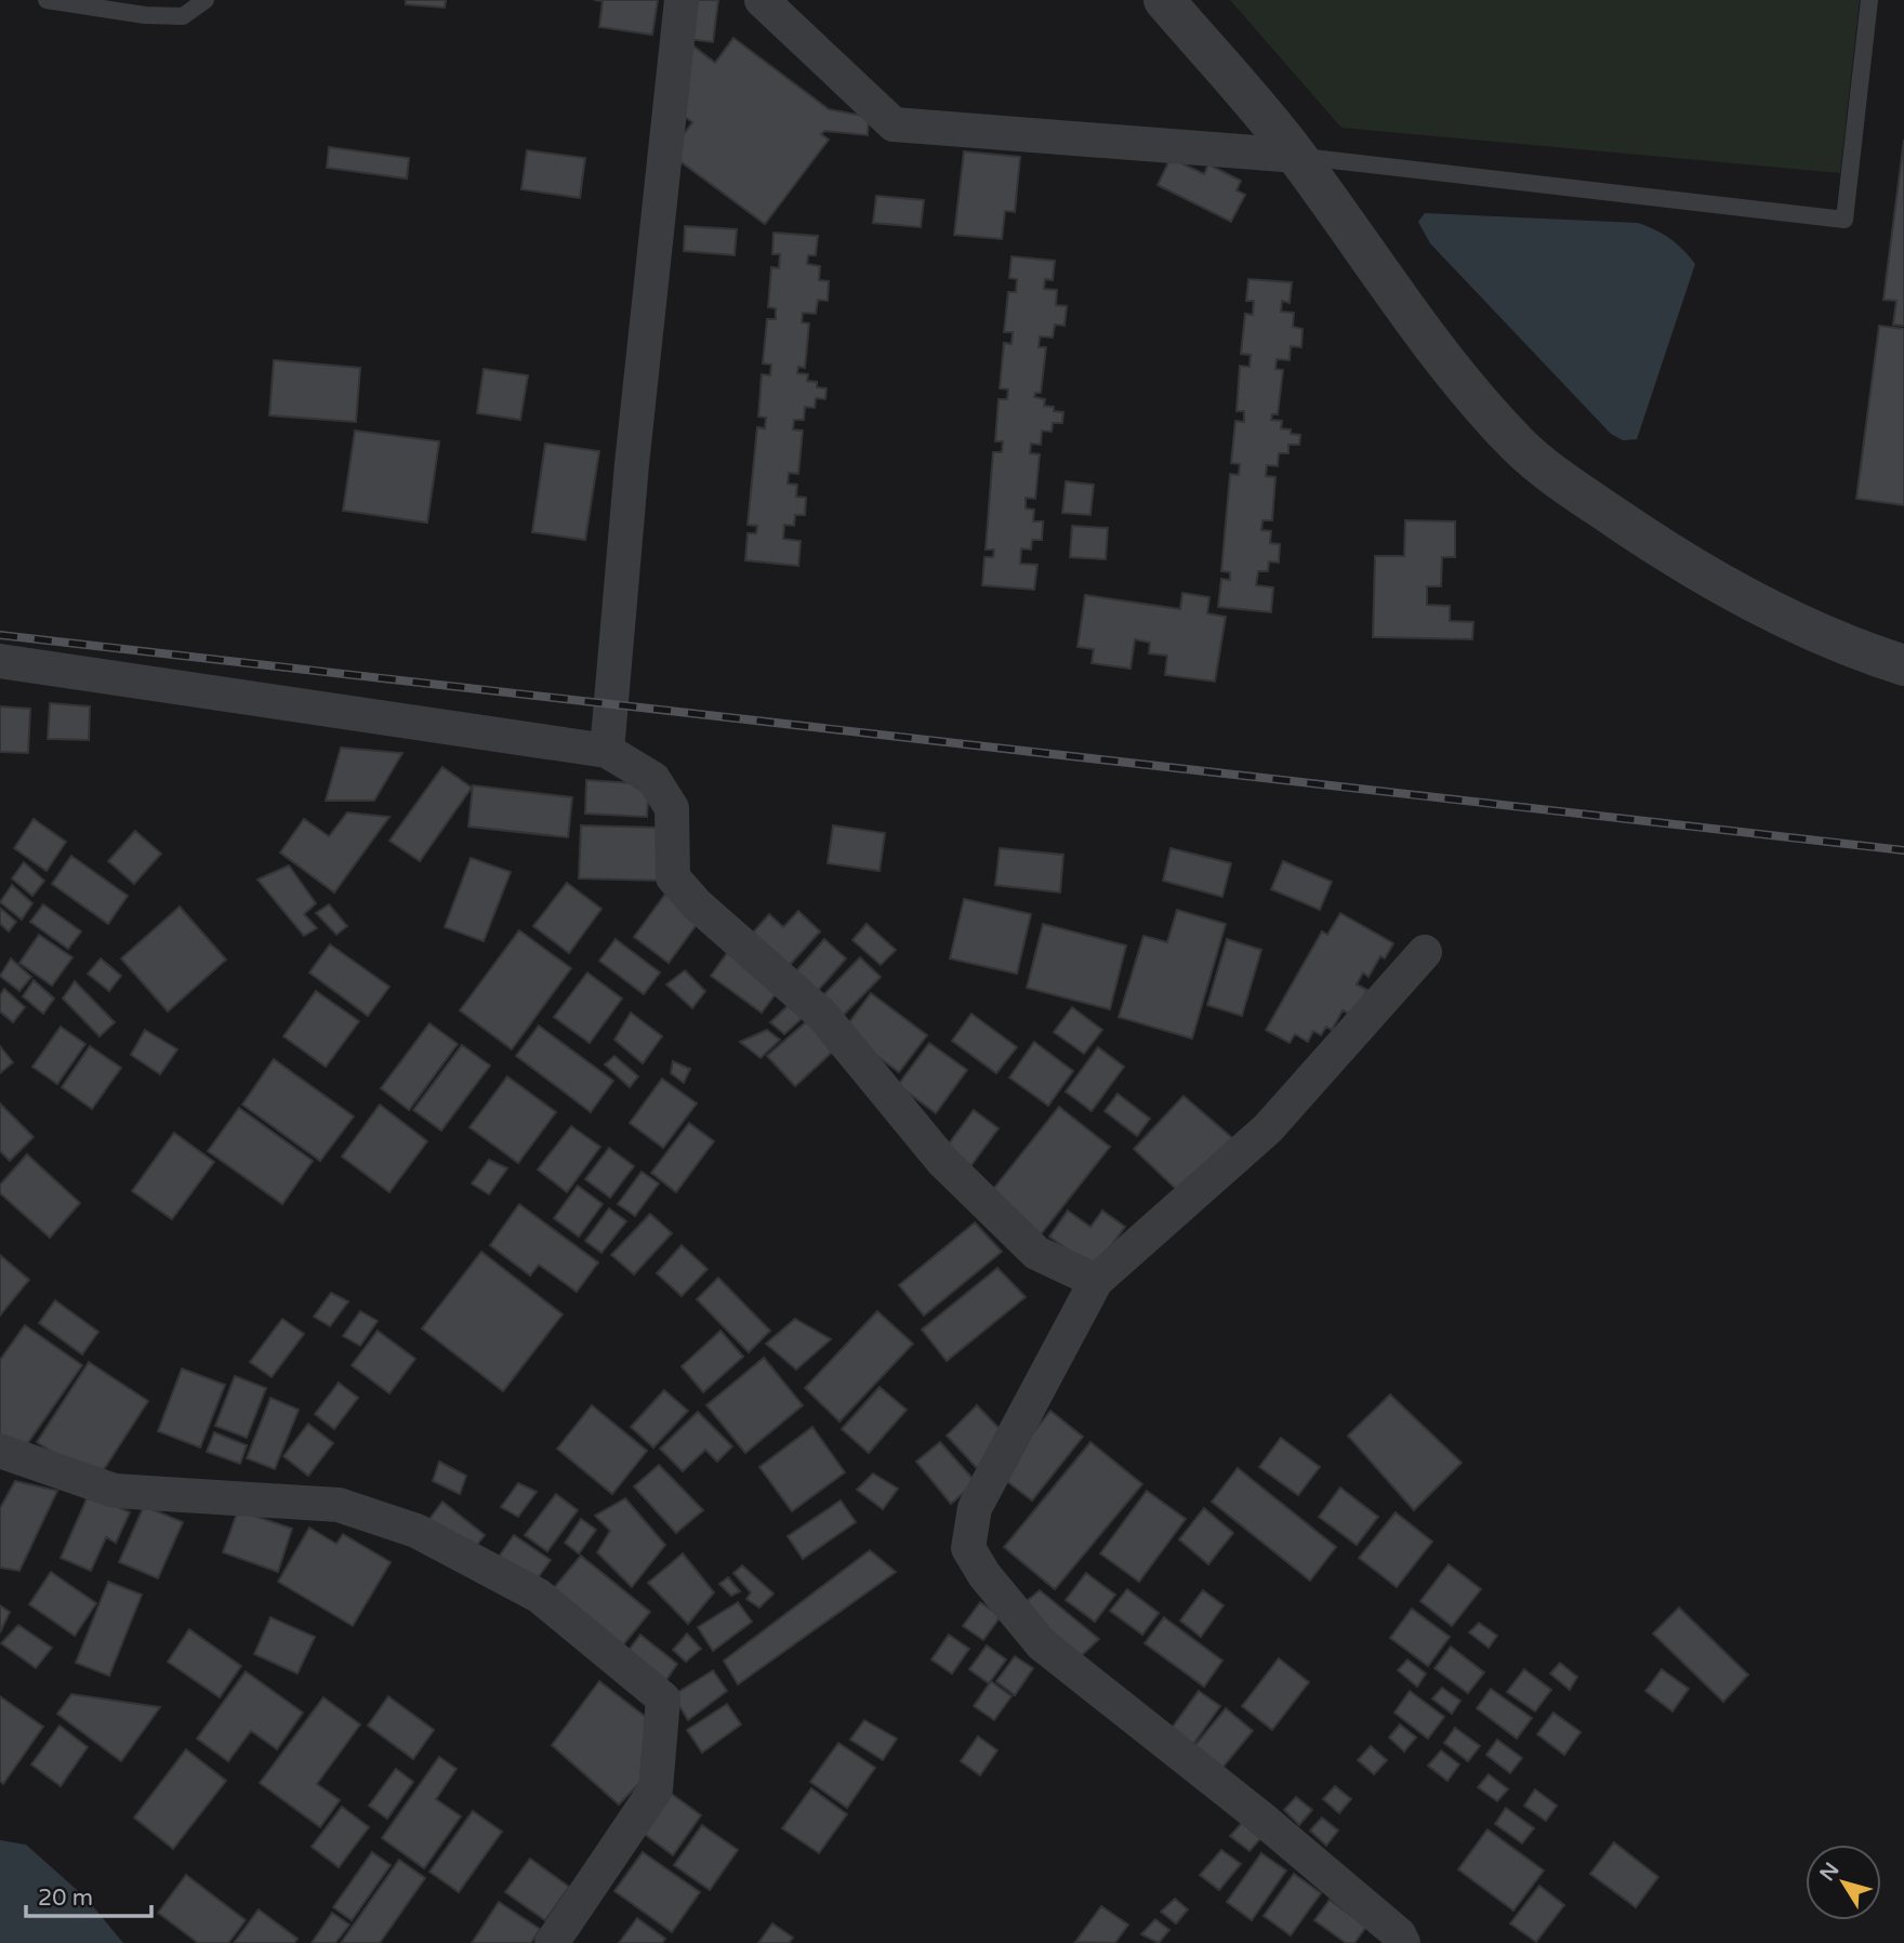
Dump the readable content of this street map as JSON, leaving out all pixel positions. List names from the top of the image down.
{
  "scale_bar": "20 m",
  "north": "top left"
}
